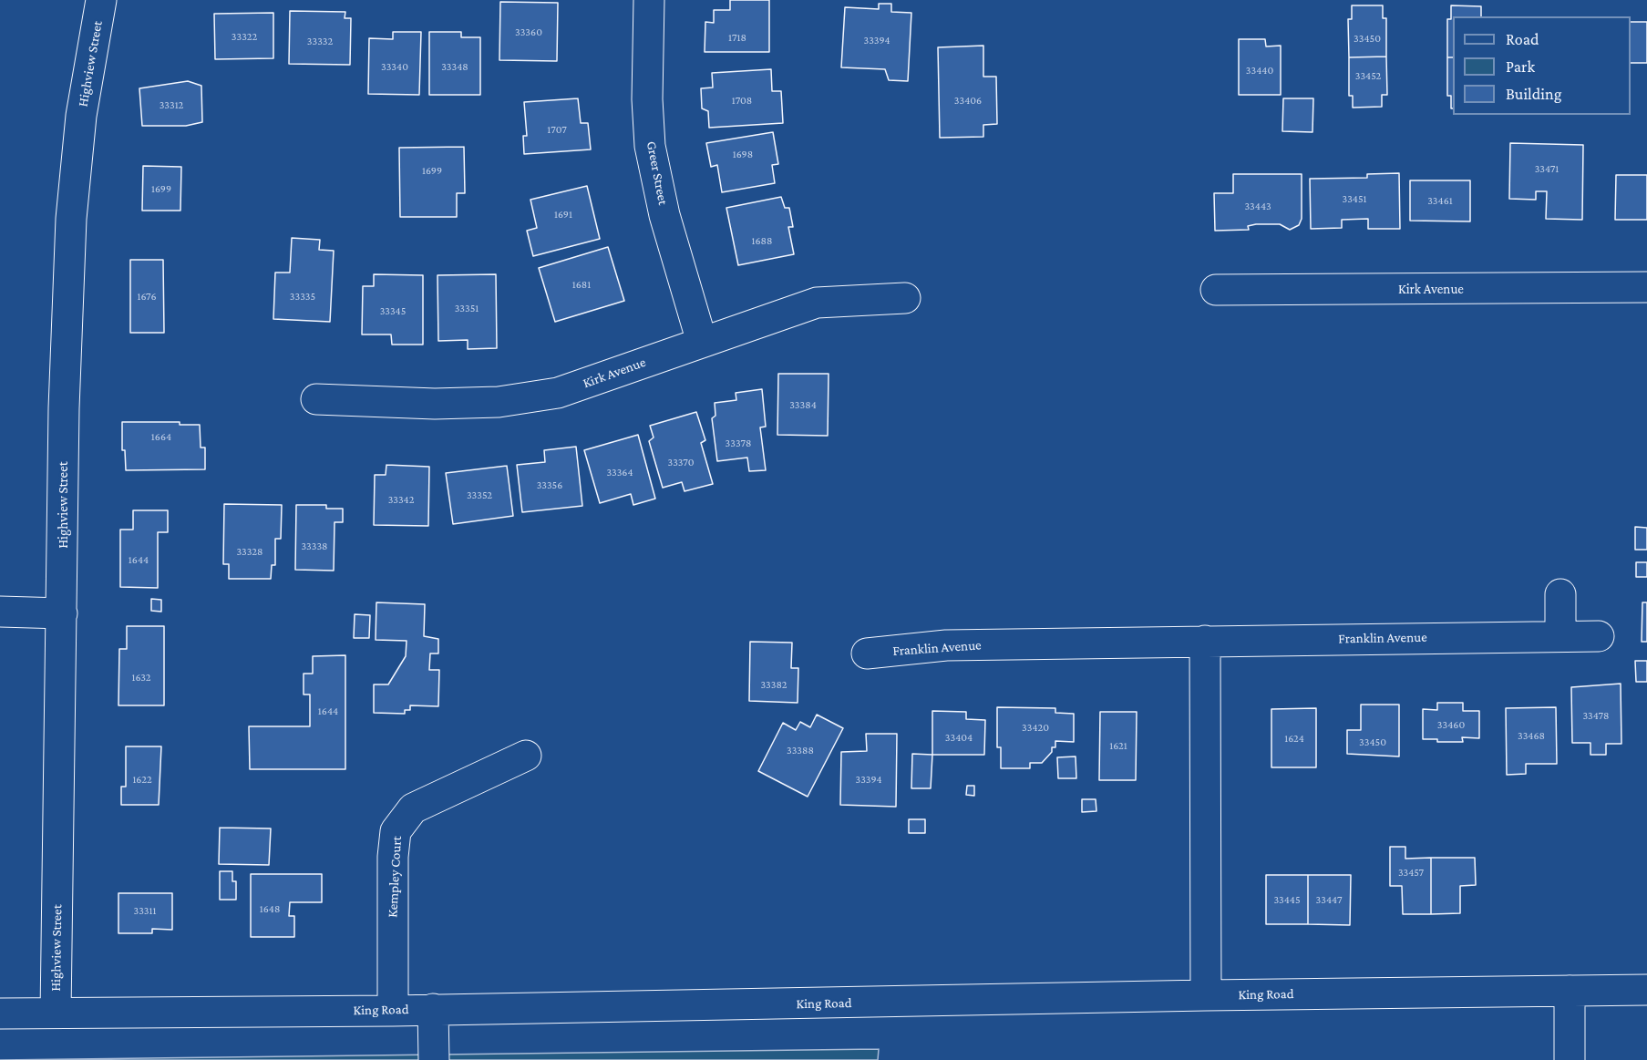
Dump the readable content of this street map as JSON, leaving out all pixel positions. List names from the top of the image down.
{
  "streets": {
    "street": [
      "Highview Street",
      "Greer Street",
      "Kirk Avenue",
      "Franklin Avenue",
      "Kempley Court",
      "King Road"
    ]
  },
  "crossings": [
    ["Highview Street", "King Road"],
    ["Greer Street", "Kirk Avenue"],
    ["Kempley Court", "King Road"]
  ],
  "house_numbers": [
    "33360",
    "33322",
    "1718",
    "33450",
    "33394",
    "33332",
    "33340",
    "33348",
    "33440",
    "33452",
    "1708",
    "33406",
    "33312",
    "1707",
    "1698",
    "33471",
    "1699",
    "1699",
    "33451",
    "33461",
    "33443",
    "1691",
    "1688",
    "1681",
    "1676",
    "33335",
    "33351",
    "33345",
    "33384",
    "1664",
    "33378",
    "33370",
    "33364",
    "33356",
    "33352",
    "33342",
    "33338",
    "33328",
    "1644",
    "1632",
    "33382",
    "1644",
    "33478",
    "33460",
    "33420",
    "33468",
    "33404",
    "1624",
    "33450",
    "1621",
    "33388",
    "1622",
    "33394",
    "33457",
    "33445",
    "33447",
    "1648",
    "33311"
  ],
  "legend": ["Road", "Park", "Building"]
}
